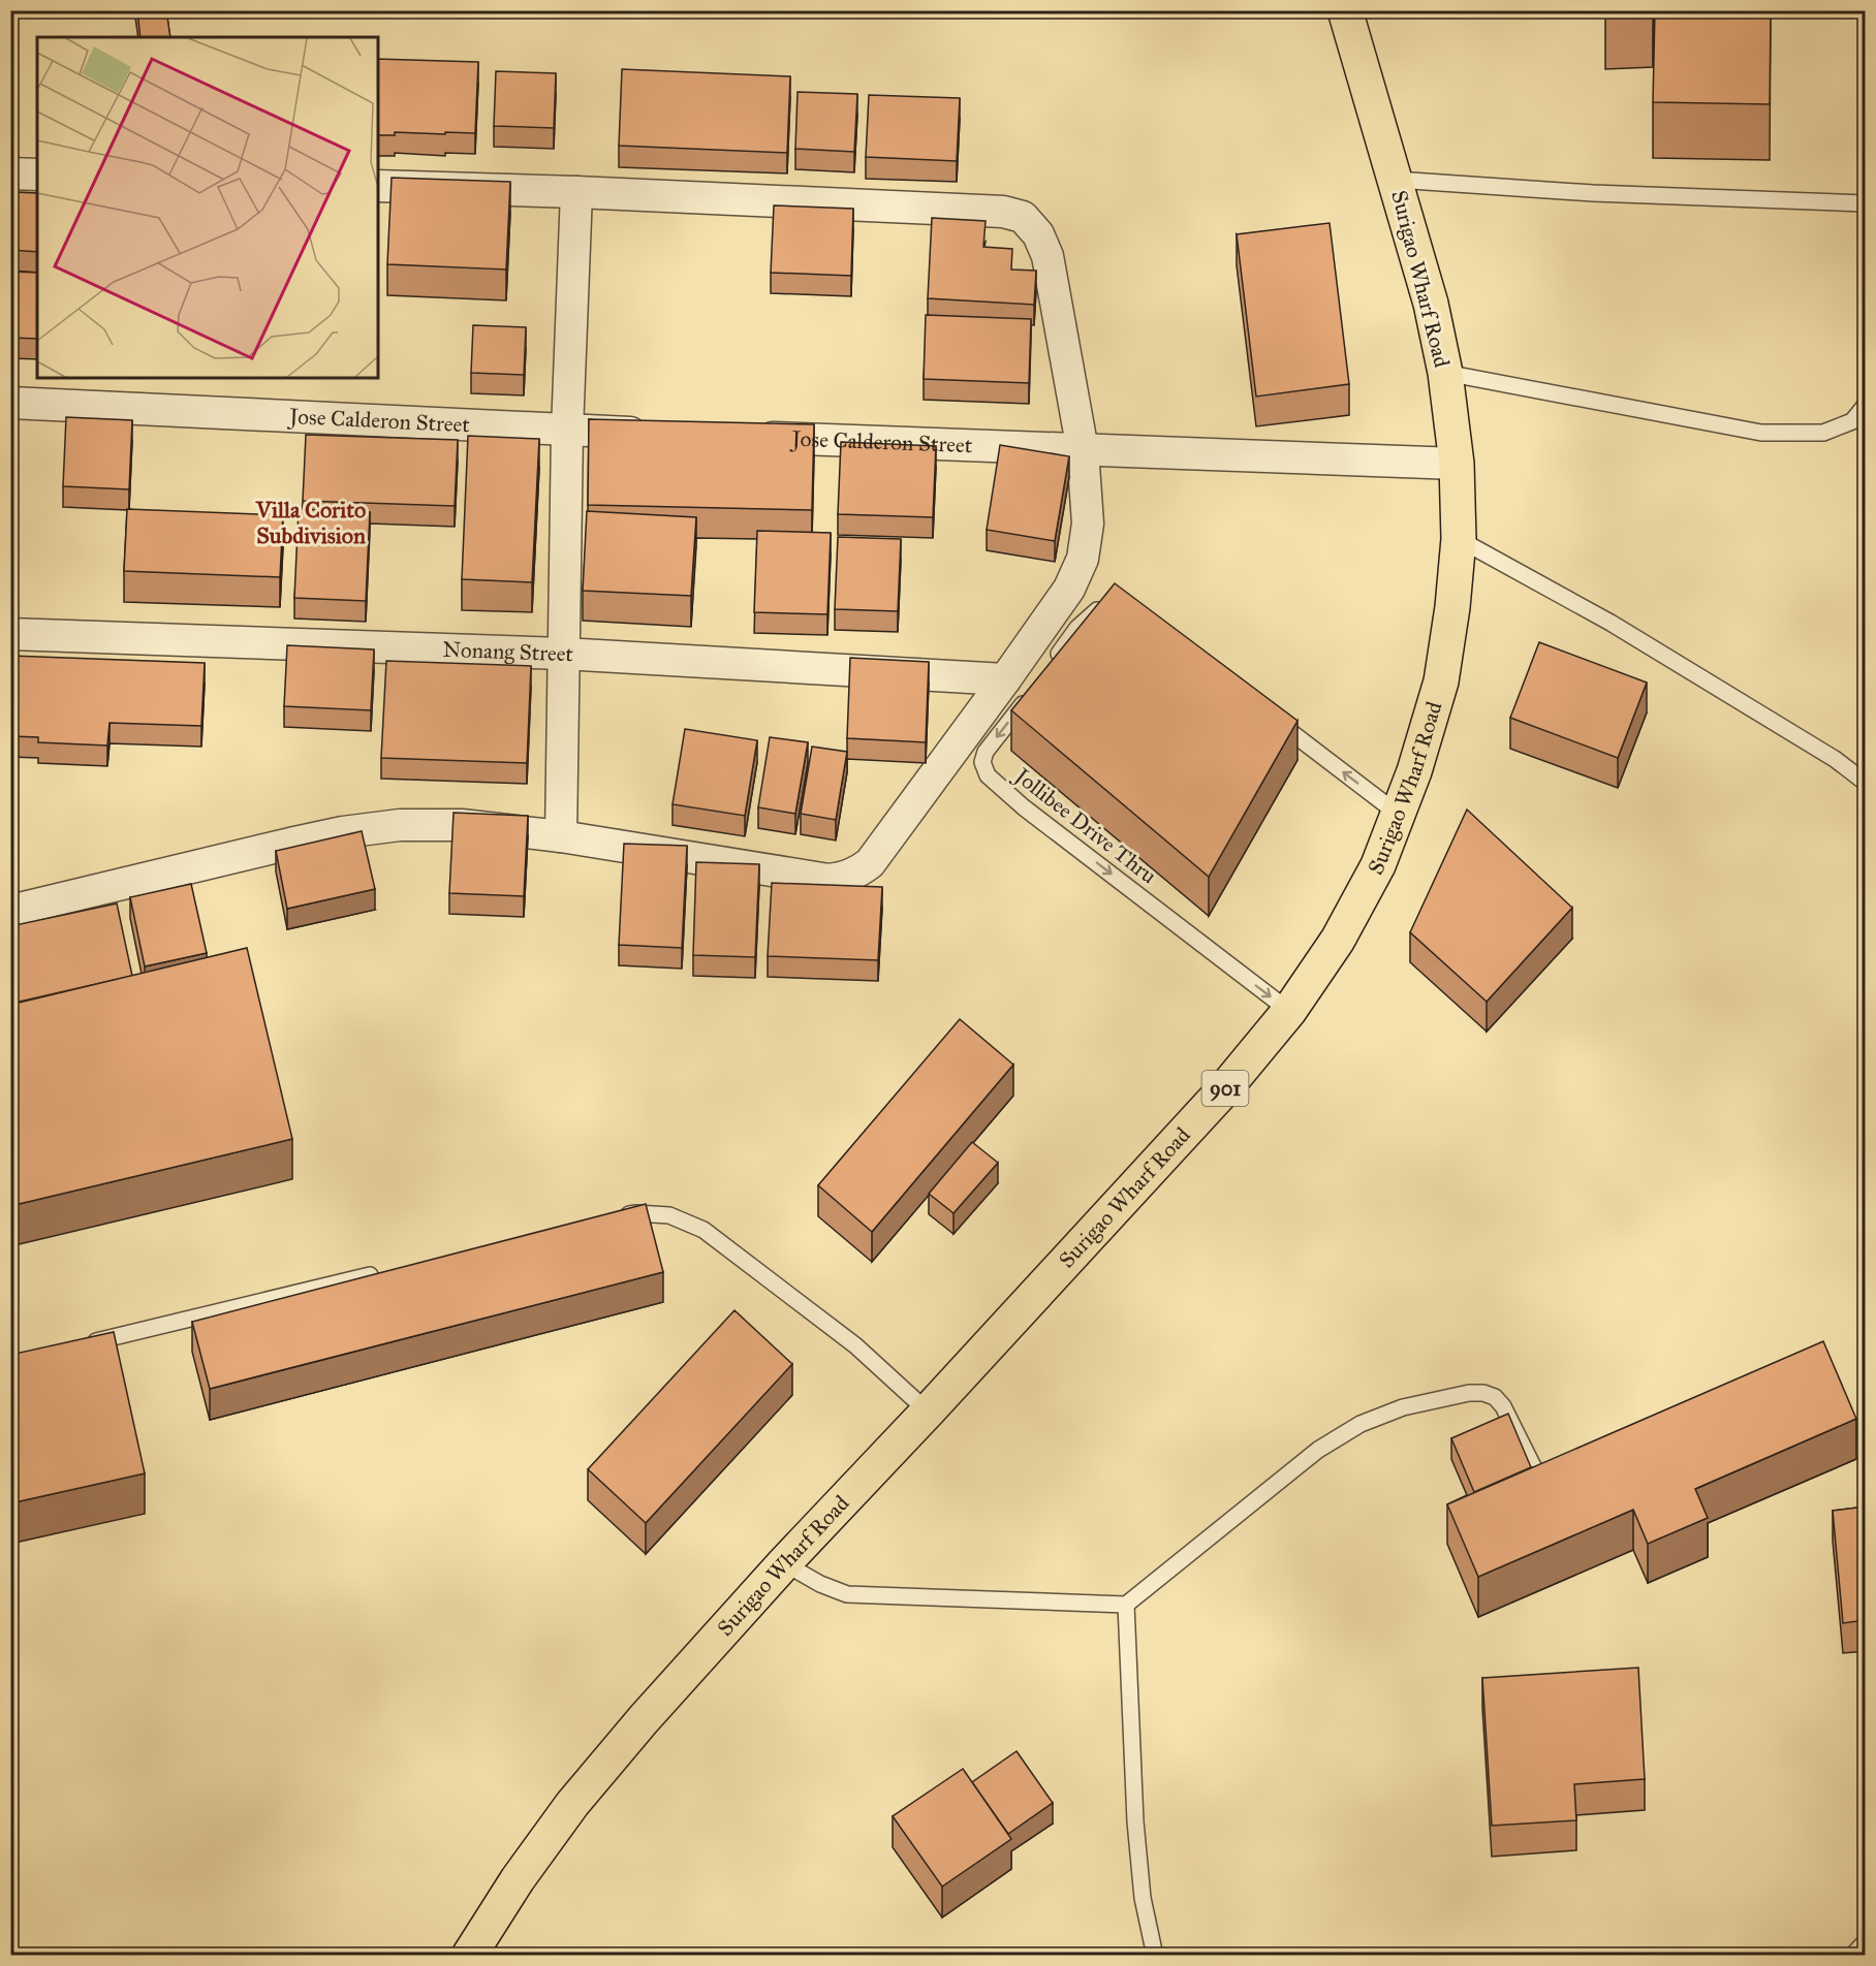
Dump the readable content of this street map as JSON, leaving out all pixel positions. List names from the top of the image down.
{
  "streets": {
    "main road": ["Surigao Wharf Road", "901"],
    "street": ["Jose Calderon Street", "Nonang Street"],
    "lane": ["Jollibee Drive Thru"]
  },
  "crossings": [
    ["Surigao Wharf Road", "Jose Calderon Street"],
    ["Surigao Wharf Road", "Jollibee Drive Thru"],
    ["Nonang Street", "Jollibee Drive Thru"]
  ],
  "one_way": ["Jollibee Drive Thru"],
  "districts": ["Villa Corito Subdivision"]
}
